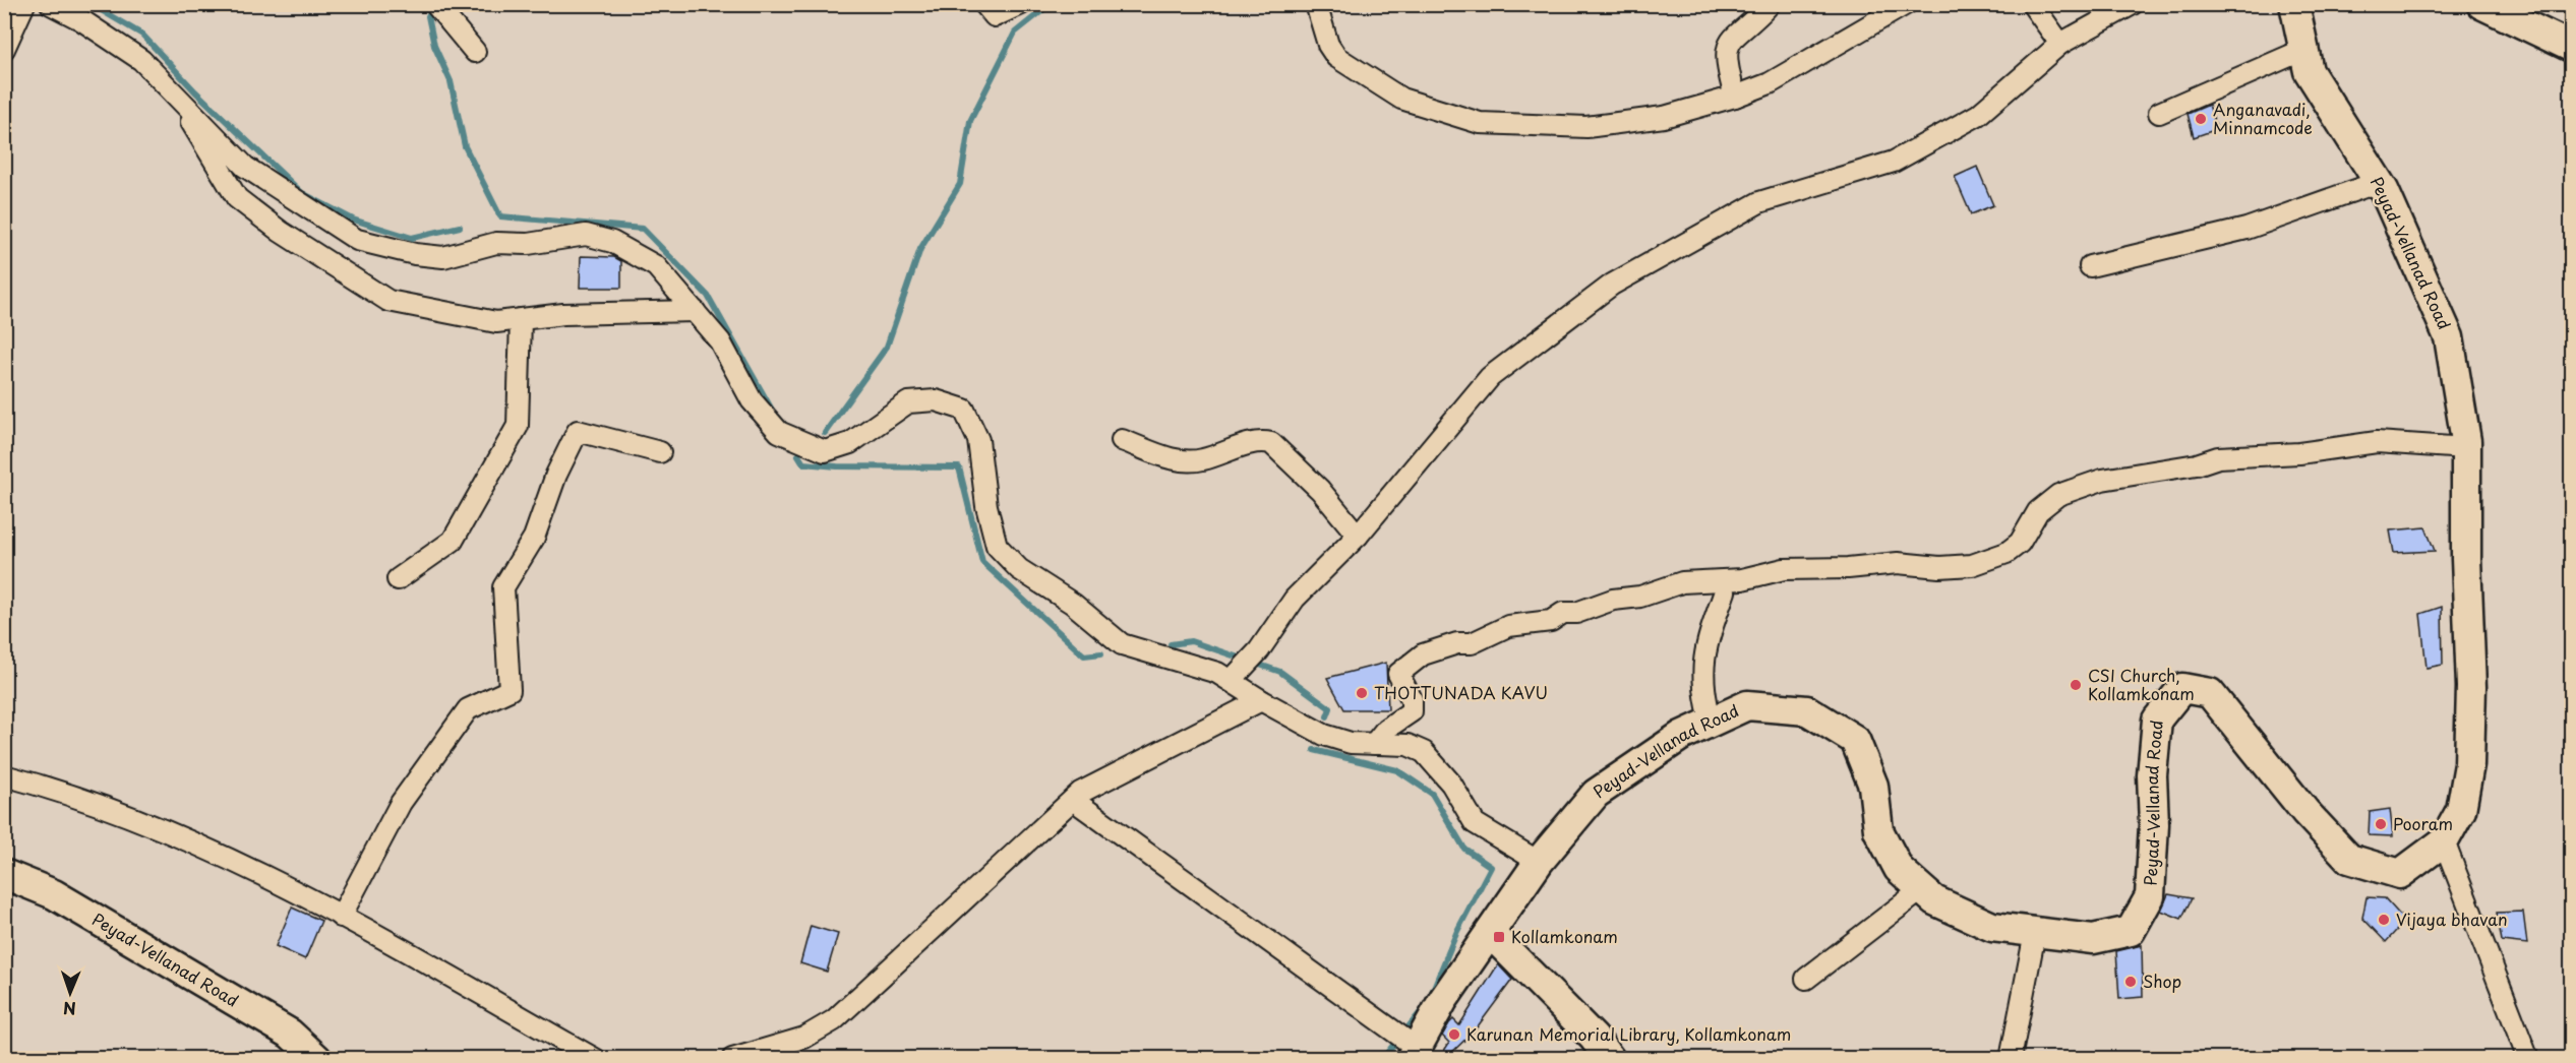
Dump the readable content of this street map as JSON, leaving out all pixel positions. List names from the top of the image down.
{
  "streets": {
    "main road": ["Peyad-Vellanad Road"]
  },
  "places": {
    "other": [
      "Anganavadi, Minnamcode",
      "CSI Church, Kollamkonam",
      "THOTTUNADA KAVU",
      "Pooram",
      "Vijaya bhavan",
      "Shop",
      "Karunan Memorial Library, Kollamkonam"
    ],
    "transit": ["Kollamkonam"]
  },
  "north": "bottom"
}
